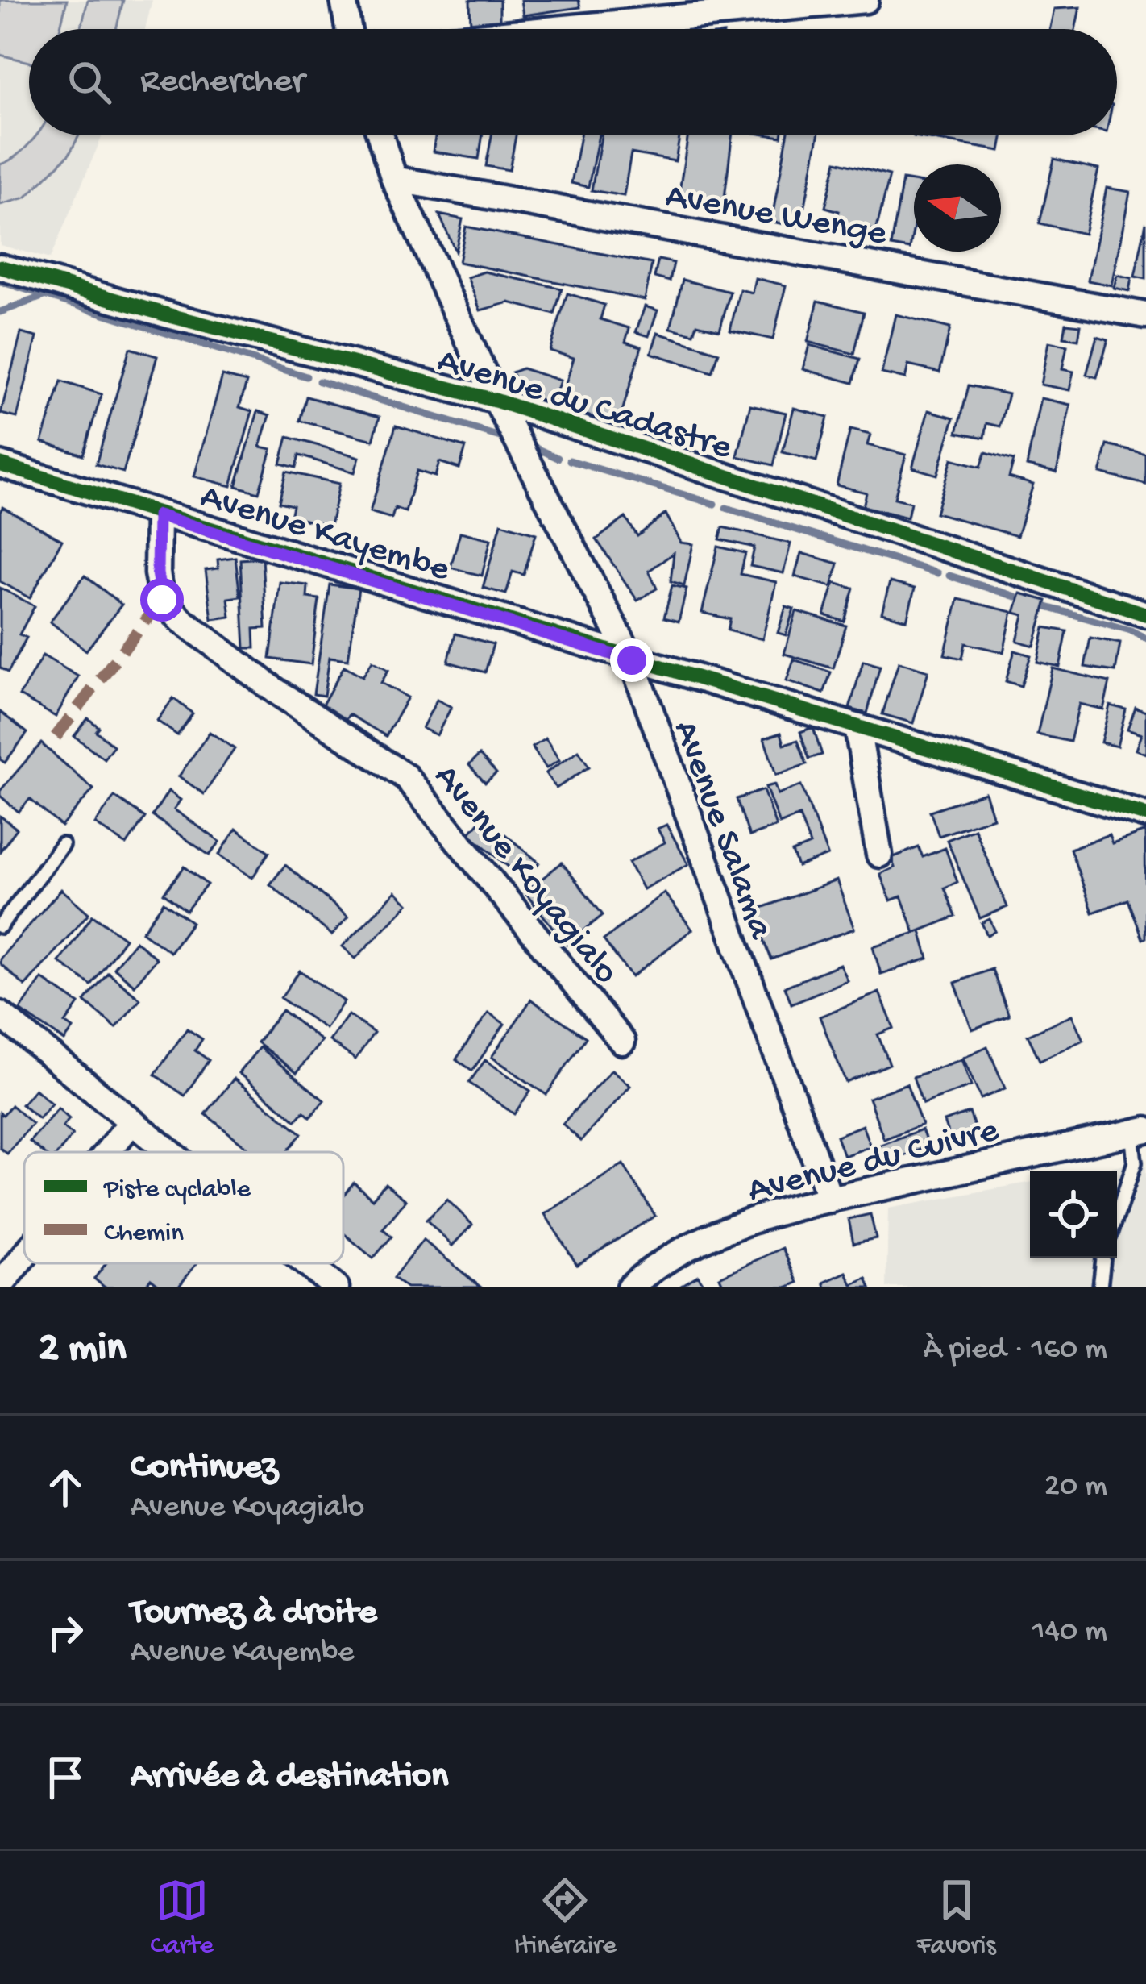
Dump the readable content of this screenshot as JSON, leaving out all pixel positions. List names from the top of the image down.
{
  "streets": {
    "street": [
      "Avenue Wenge",
      "Avenue du Cadastre",
      "Avenue Kayembe",
      "Avenue Salama",
      "Avenue Koyagialo",
      "Avenue du Cuivre"
    ]
  },
  "crossings": [
    ["Avenue Wenge", "Avenue Salama"],
    ["Avenue du Cadastre", "Avenue Salama"],
    ["Avenue Kayembe", "Avenue Salama"],
    ["Avenue Kayembe", "Avenue Koyagialo"],
    ["Avenue Salama", "Avenue du Cuivre"]
  ],
  "legend": ["Piste cyclable", "Chemin"],
  "north": "left",
  "page": {
    "search": "Rechercher",
    "heading": ["2 min", "À pied · 160 m"],
    "list": [
      ["Continuez", "Avenue Koyagialo", "20 m"],
      ["Tournez à droite", "Avenue Kayembe", "140 m"],
      "Arrivée à destination"
    ],
    "nav": ["Carte", "Itinéraire", "Favoris"]
  }
}
